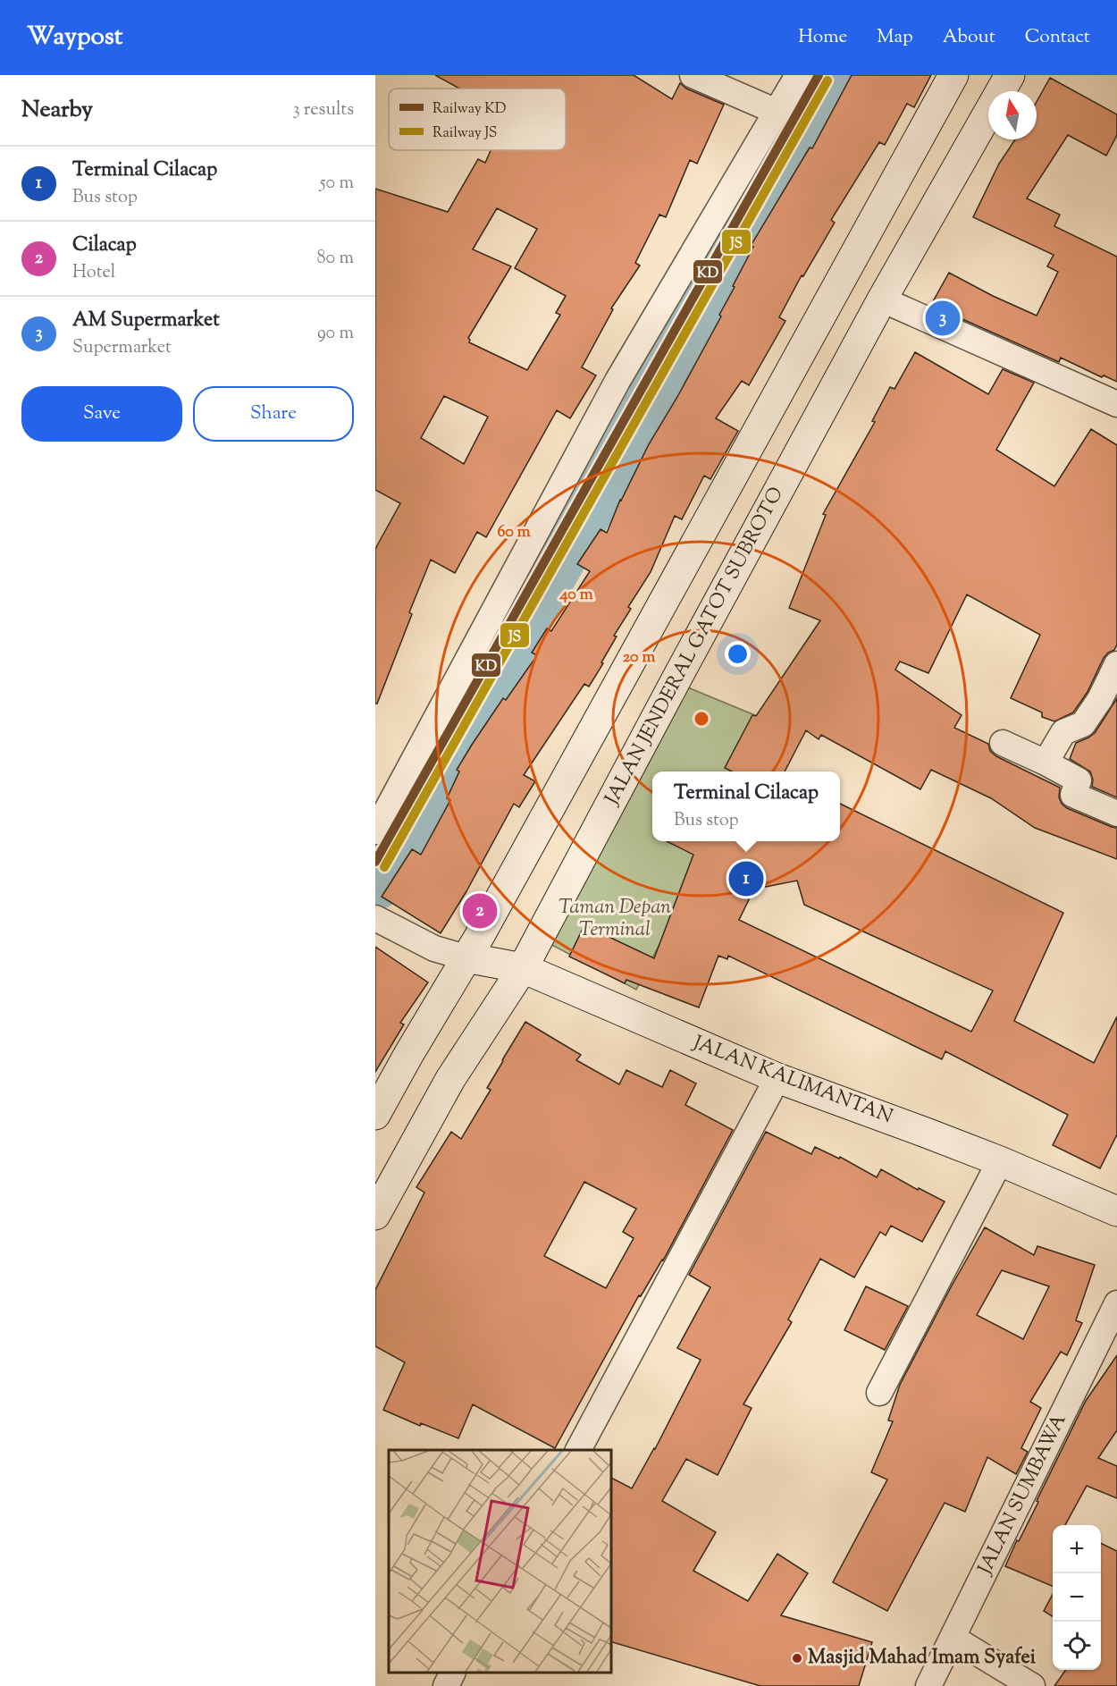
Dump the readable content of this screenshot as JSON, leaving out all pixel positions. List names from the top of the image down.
{
  "streets": {
    "main road": ["JALAN JENDERAL GATOT SUBROTO", "JALAN KALIMANTAN"],
    "street": ["JALAN SUMBAWA"]
  },
  "crossings": [
    ["JALAN JENDERAL GATOT SUBROTO", "JALAN KALIMANTAN"]
  ],
  "parks": ["Taman Depan Terminal"],
  "places": ["Masjid Mahad Imam Syafei"],
  "lines": ["rail line KD", "rail line JS"],
  "legend": ["Railway KD", "Railway JS"],
  "north": "top",
  "page": {
    "header": "Waypost",
    "nav": [
      "Home",
      "Map",
      "About",
      "Contact"
    ],
    "heading": ["Nearby", "3 results"],
    "list": [
      {
        "mark": "1",
        "name": "Terminal Cilacap",
        "note": "Bus stop",
        "value": "50 m"
      },
      {
        "mark": "2",
        "name": "Cilacap",
        "note": "Hotel",
        "value": "80 m"
      },
      {
        "mark": "3",
        "name": "AM Supermarket",
        "note": "Supermarket",
        "value": "90 m"
      }
    ],
    "pins": ["3", "1", "2"],
    "buttons": ["Save", "Share"],
    "popup": ["Terminal Cilacap", "Bus stop"],
    "map_buttons": ["+", "−"]
  },
  "rings": ["60 m", "40 m", "20 m"]
}
